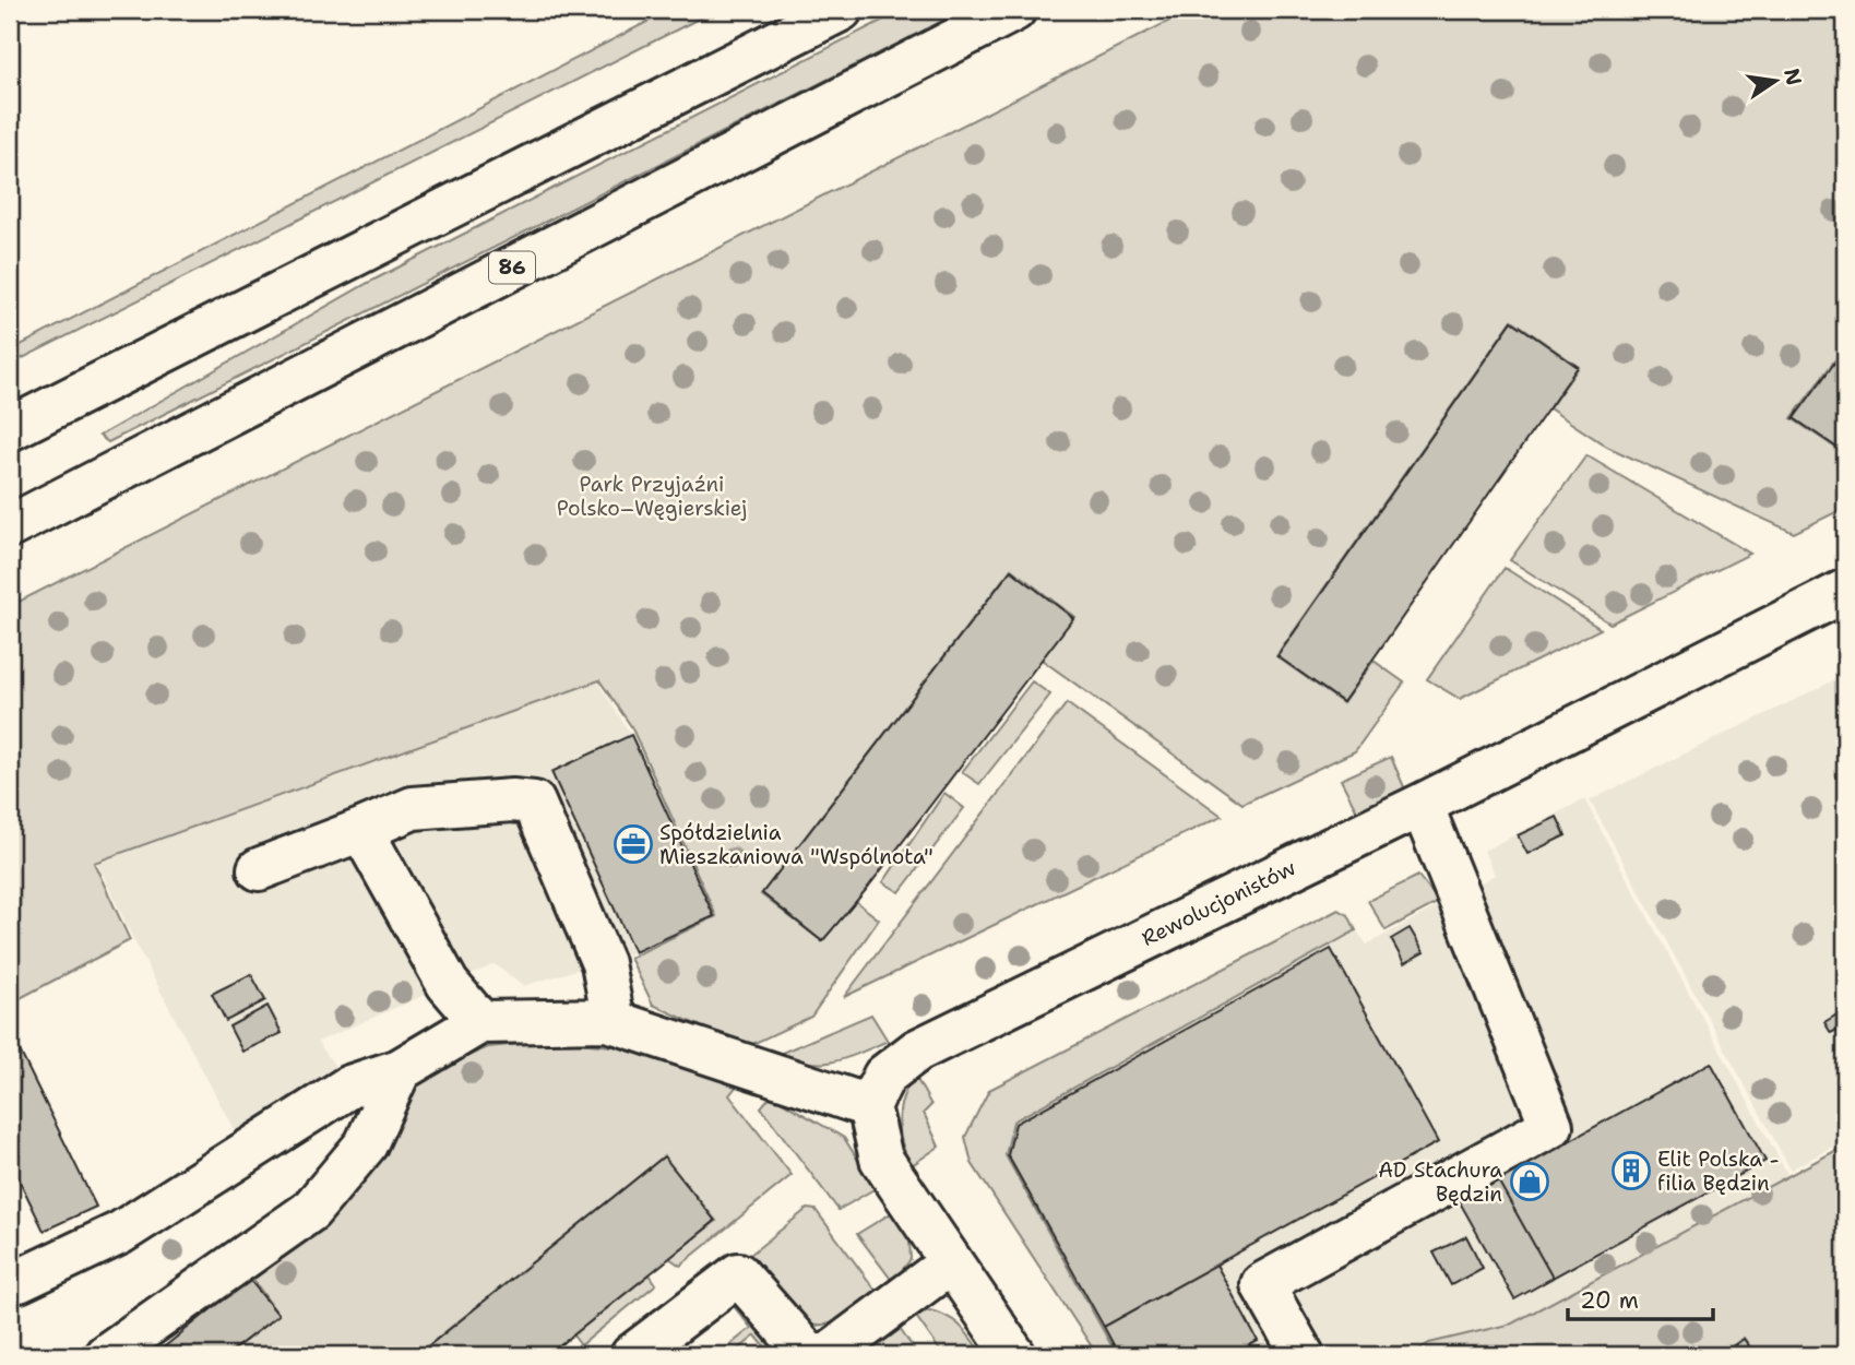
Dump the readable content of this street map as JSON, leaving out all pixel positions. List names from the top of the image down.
{
  "streets": {
    "main road": ["86", "Rewolucjonistów"]
  },
  "parks": ["Park Przyjaźni Polsko–Węgierskiej"],
  "places": {
    "office": ["Spółdzielnia Mieszkaniowa \"Wspólnota\""],
    "building": ["Elit Polska - filia Będzin"],
    "shop": ["AD Stachura Będzin"]
  },
  "scale_bar": "20 m",
  "north": "right"
}
